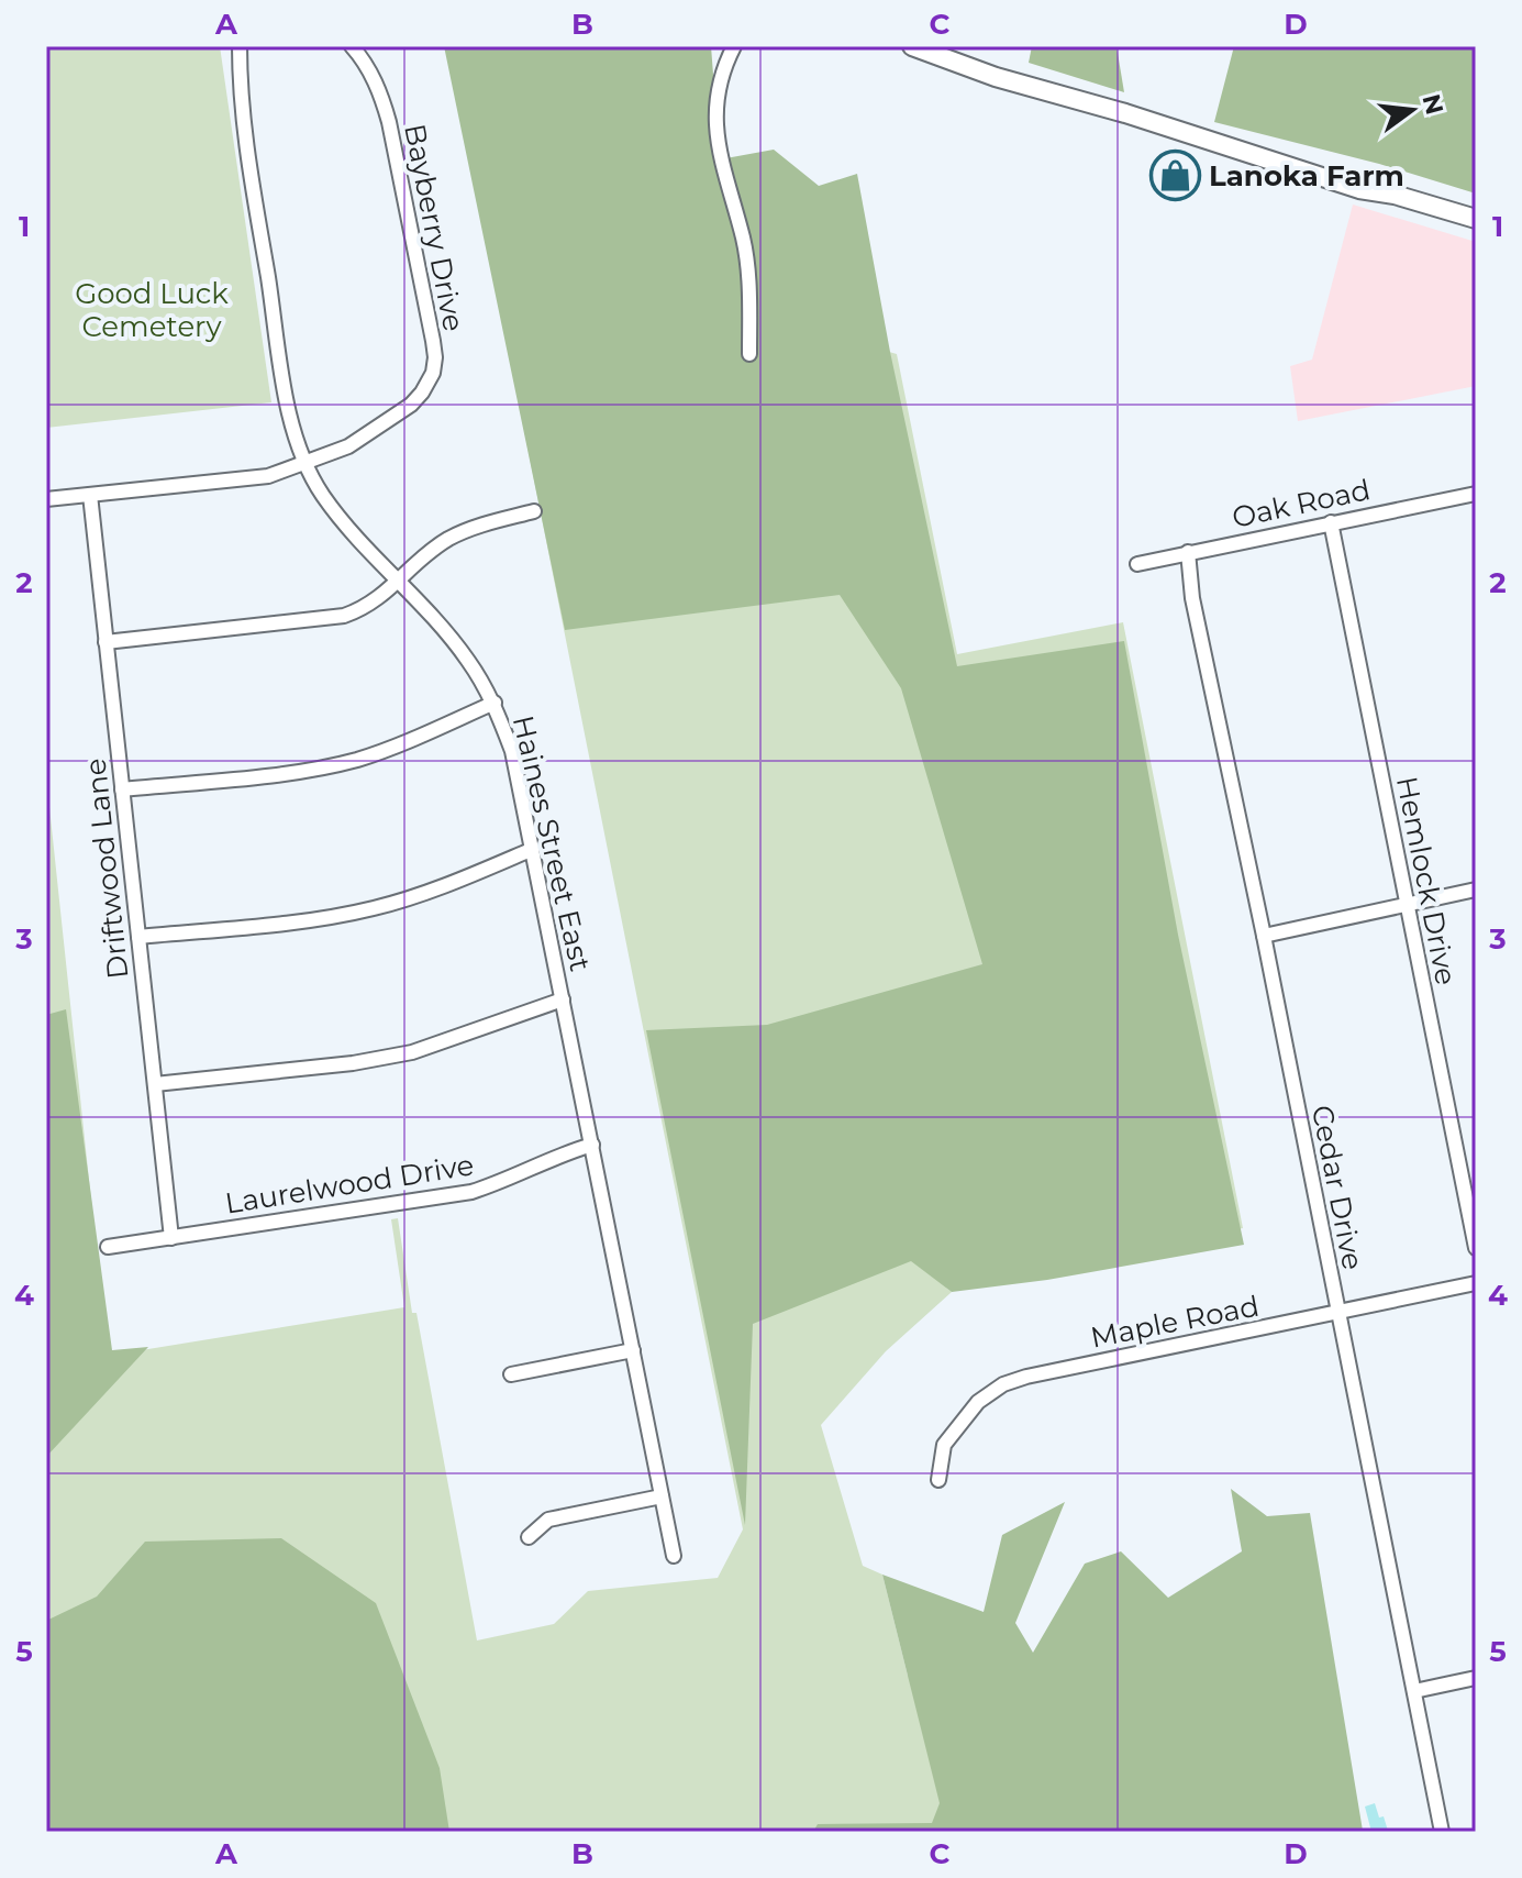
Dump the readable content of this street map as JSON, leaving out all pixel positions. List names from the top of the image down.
{
  "streets": {
    "street": [
      "Bayberry Drive",
      "Oak Road",
      "Haines Street East",
      "Driftwood Lane",
      "Hemlock Drive",
      "Laurelwood Drive",
      "Cedar Drive",
      "Maple Road"
    ]
  },
  "crossings": [
    ["Bayberry Drive", "Haines Street East"],
    ["Bayberry Drive", "Driftwood Lane"],
    ["Oak Road", "Hemlock Drive"],
    ["Oak Road", "Cedar Drive"],
    ["Haines Street East", "Laurelwood Drive"],
    ["Driftwood Lane", "Laurelwood Drive"],
    ["Cedar Drive", "Maple Road"]
  ],
  "parks": ["Good Luck Cemetery"],
  "places": {
    "shop": ["Lanoka Farm"]
  },
  "north": "right",
  "grid": {
    "columns": [
      "A",
      "B",
      "C",
      "D"
    ],
    "rows": [
      "1",
      "2",
      "3",
      "4",
      "5"
    ]
  }
}
